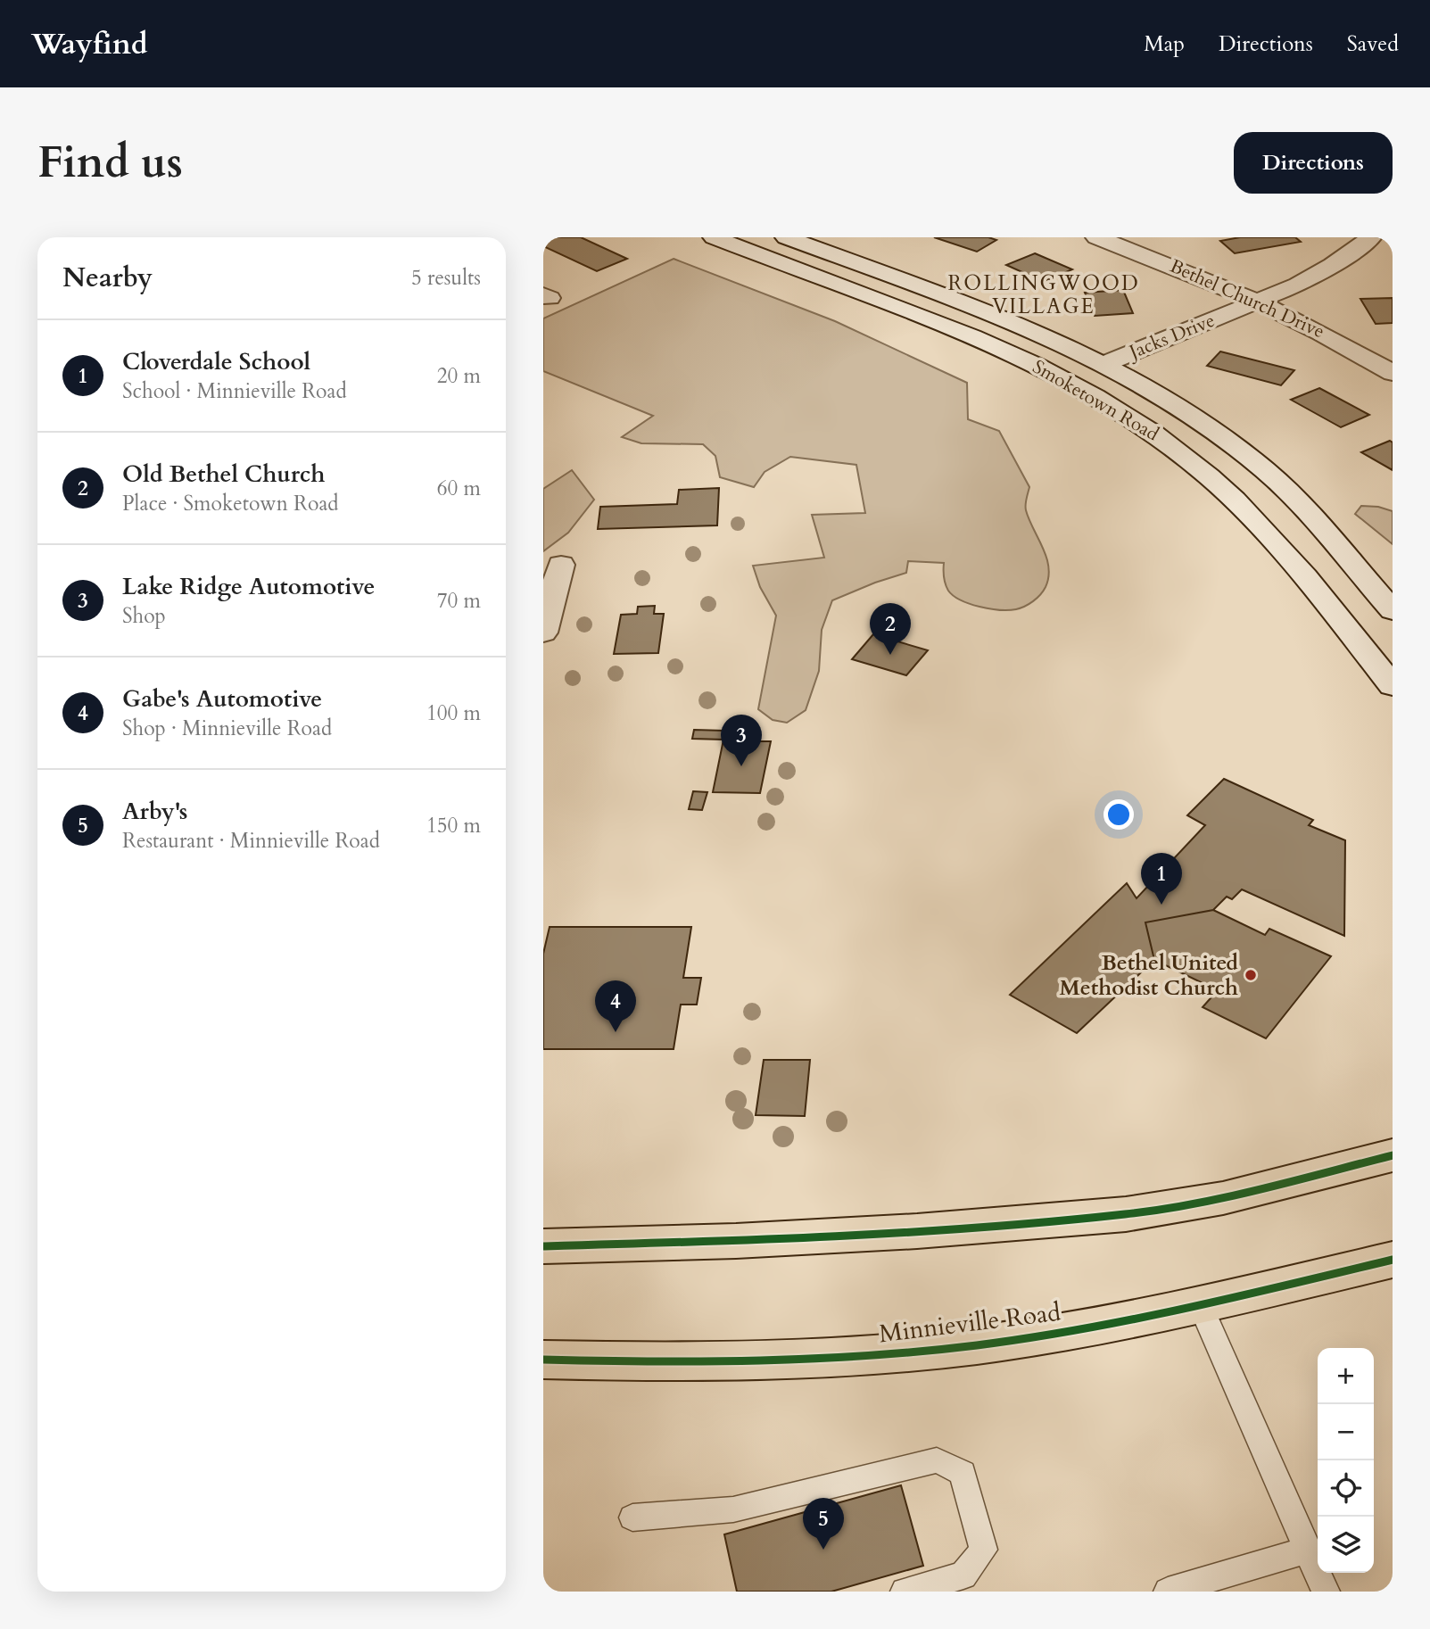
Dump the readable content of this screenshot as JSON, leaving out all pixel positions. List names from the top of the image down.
{
  "streets": {
    "main road": [
      "Bethel Church Drive",
      "Jacks Drive",
      "Smoketown Road",
      "Minnieville Road"
    ]
  },
  "crossings": [
    ["Bethel Church Drive", "Jacks Drive"],
    ["Jacks Drive", "Smoketown Road"]
  ],
  "districts": ["ROLLINGWOOD VILLAGE"],
  "places": ["Bethel United Methodist Church"],
  "page": {
    "header": "Wayfind",
    "nav": ["Map", "Directions", "Saved"],
    "buttons": "Directions",
    "title": "Find us",
    "heading": ["Nearby", "5 results"],
    "list": [
      {
        "mark": "1",
        "name": "Cloverdale School",
        "note": "School · Minnieville Road",
        "value": "20 m"
      },
      {
        "mark": "2",
        "name": "Old Bethel Church",
        "note": "Place · Smoketown Road",
        "value": "60 m"
      },
      {
        "mark": "3",
        "name": "Lake Ridge Automotive",
        "note": "Shop",
        "value": "70 m"
      },
      {
        "mark": "4",
        "name": "Gabe's Automotive",
        "note": "Shop · Minnieville Road",
        "value": "100 m"
      },
      {
        "mark": "5",
        "name": "Arby's",
        "note": "Restaurant · Minnieville Road",
        "value": "150 m"
      }
    ],
    "pins": [
      "2",
      "3",
      "1",
      "4",
      "5"
    ],
    "map_buttons": ["+", "−"]
  }
}
